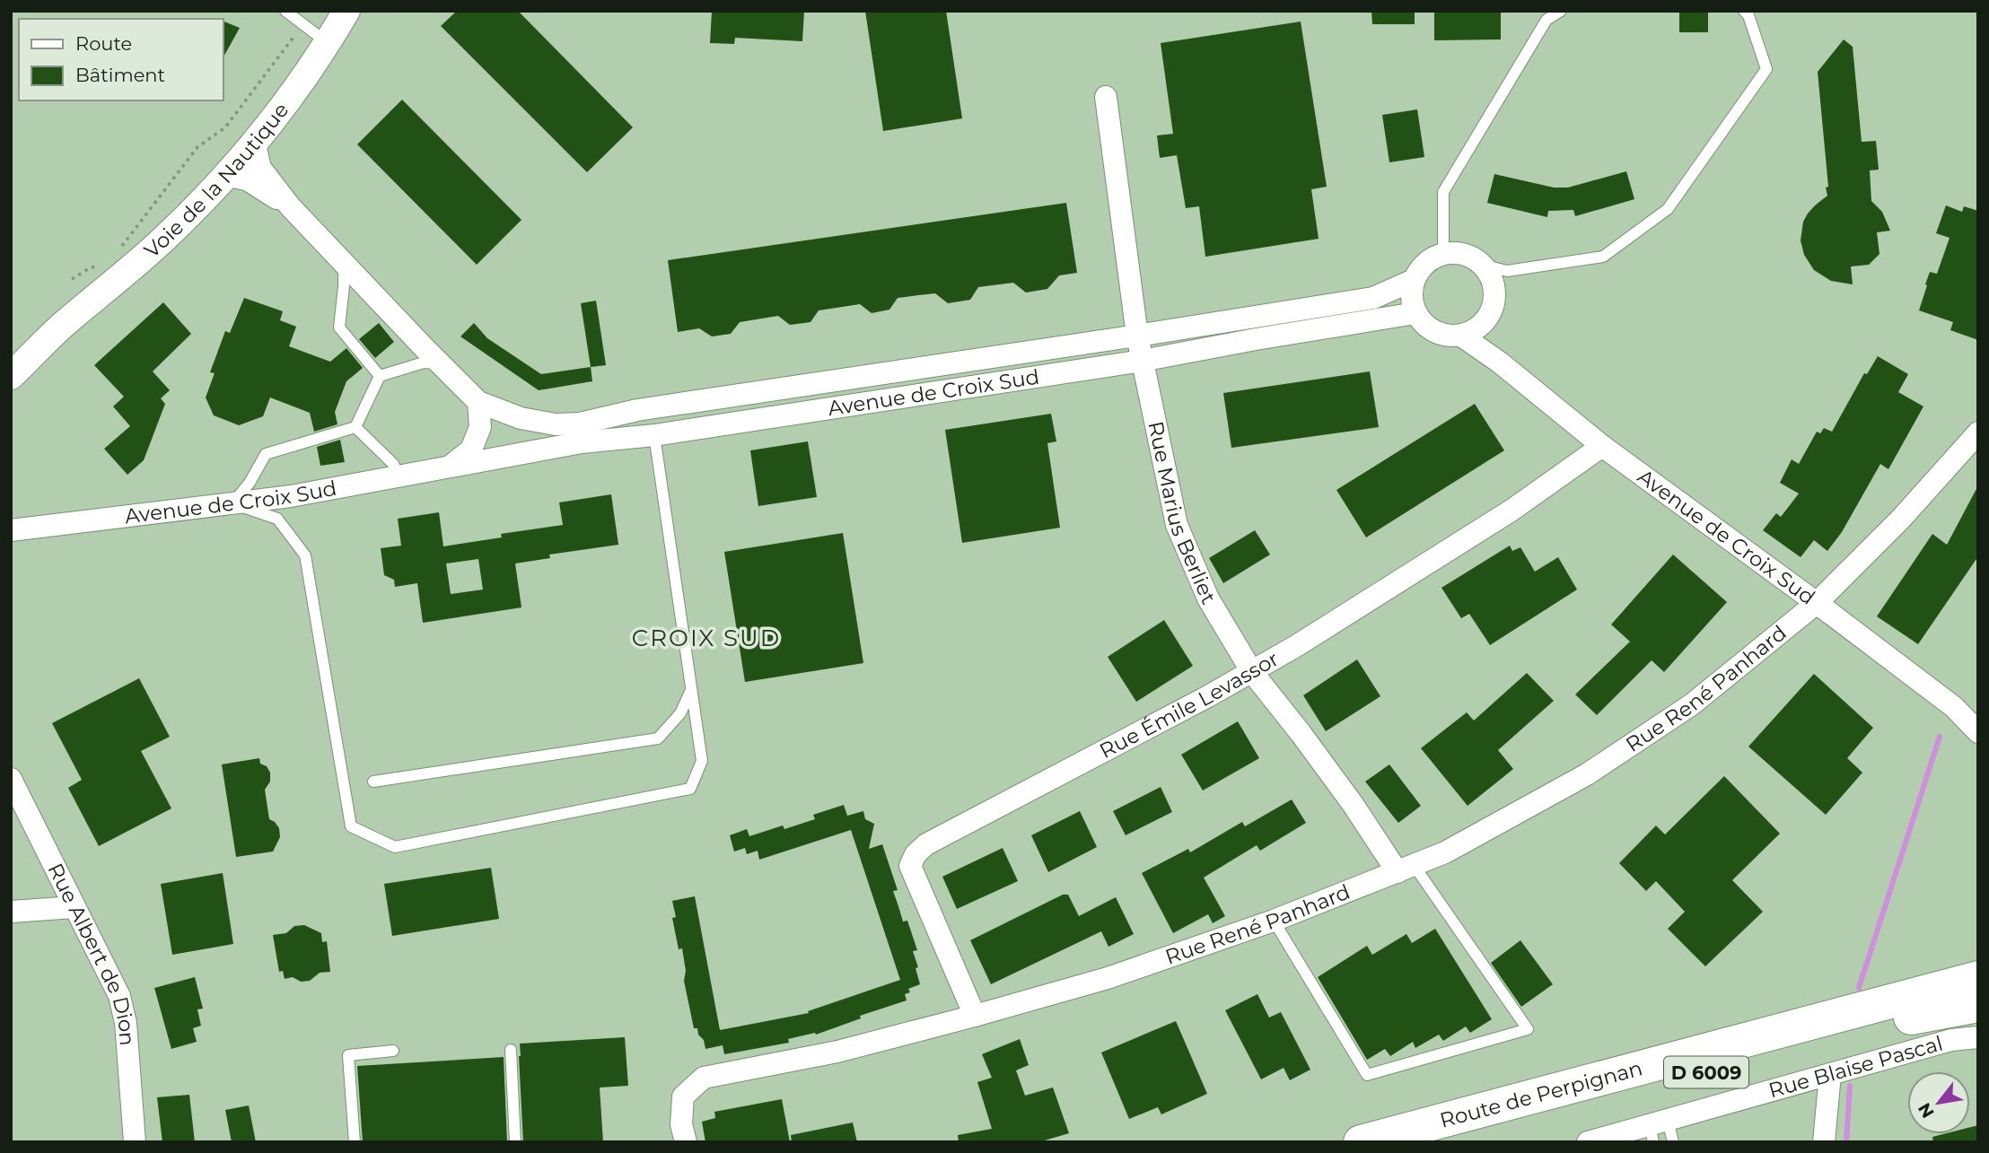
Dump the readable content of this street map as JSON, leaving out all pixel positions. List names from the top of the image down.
{
  "streets": {
    "main road": ["D 6009", "Route de Perpignan"],
    "street": [
      "Voie de la Nautique",
      "Avenue de Croix Sud",
      "Rue Marius Berliet",
      "Rue René Panhard",
      "Rue Émile Levassor",
      "Rue Albert de Dion",
      "Rue Blaise Pascal"
    ]
  },
  "crossings": [
    ["Voie de la Nautique", "Avenue de Croix Sud"],
    ["Avenue de Croix Sud", "Rue Marius Berliet"],
    ["Avenue de Croix Sud", "Rue René Panhard"],
    ["Avenue de Croix Sud", "Rue Émile Levassor"],
    ["Rue Marius Berliet", "Rue René Panhard"],
    ["Rue Marius Berliet", "Rue Émile Levassor"],
    ["Rue René Panhard", "Rue Émile Levassor"]
  ],
  "districts": ["CROIX SUD"],
  "legend": ["Route", "Bâtiment"],
  "north": "bottom left"
}
